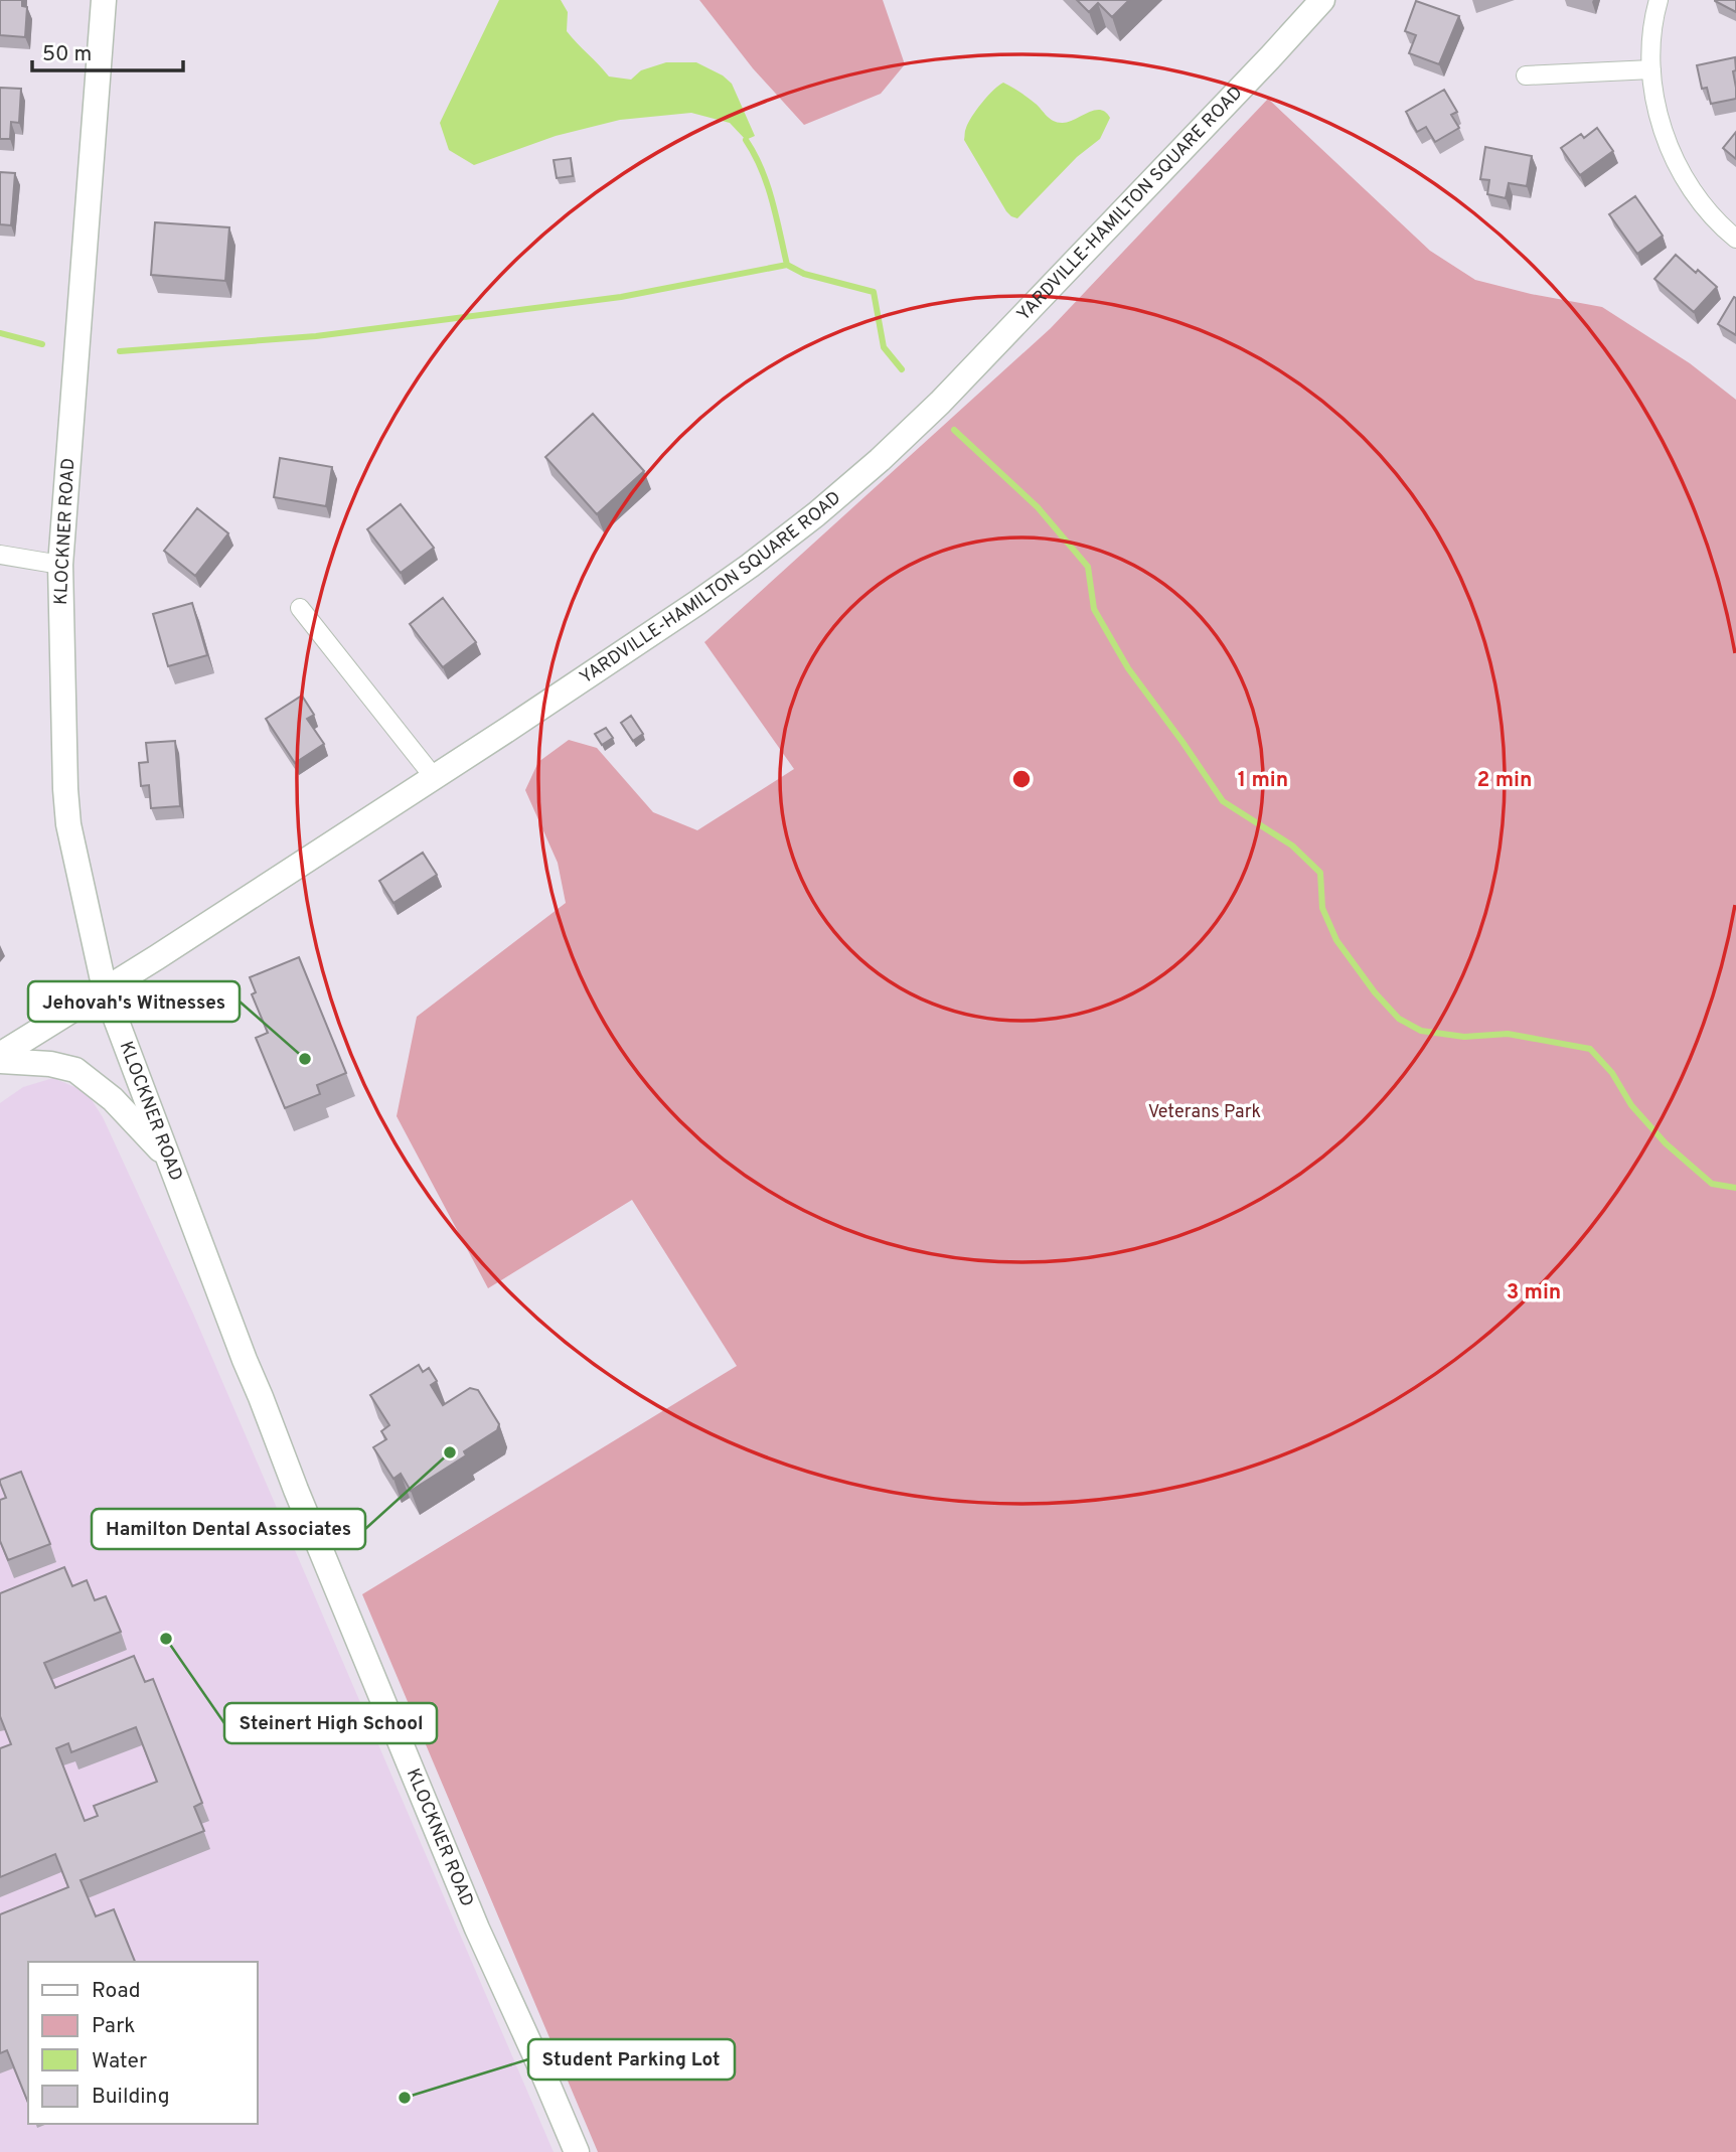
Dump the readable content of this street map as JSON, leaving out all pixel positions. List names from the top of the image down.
{
  "streets": {
    "main road": ["YARDVILLE-HAMILTON SQUARE ROAD", "KLOCKNER ROAD"]
  },
  "crossings": [
    ["YARDVILLE-HAMILTON SQUARE ROAD", "KLOCKNER ROAD"]
  ],
  "parks": ["Veterans Park"],
  "places": [
    "Jehovah's Witnesses",
    "Hamilton Dental Associates",
    "Steinert High School",
    "Student Parking Lot"
  ],
  "legend": [
    "Road",
    "Park",
    "Water",
    "Building"
  ],
  "scale_bar": "50 m",
  "rings": ["1 min", "2 min", "3 min"]
}
